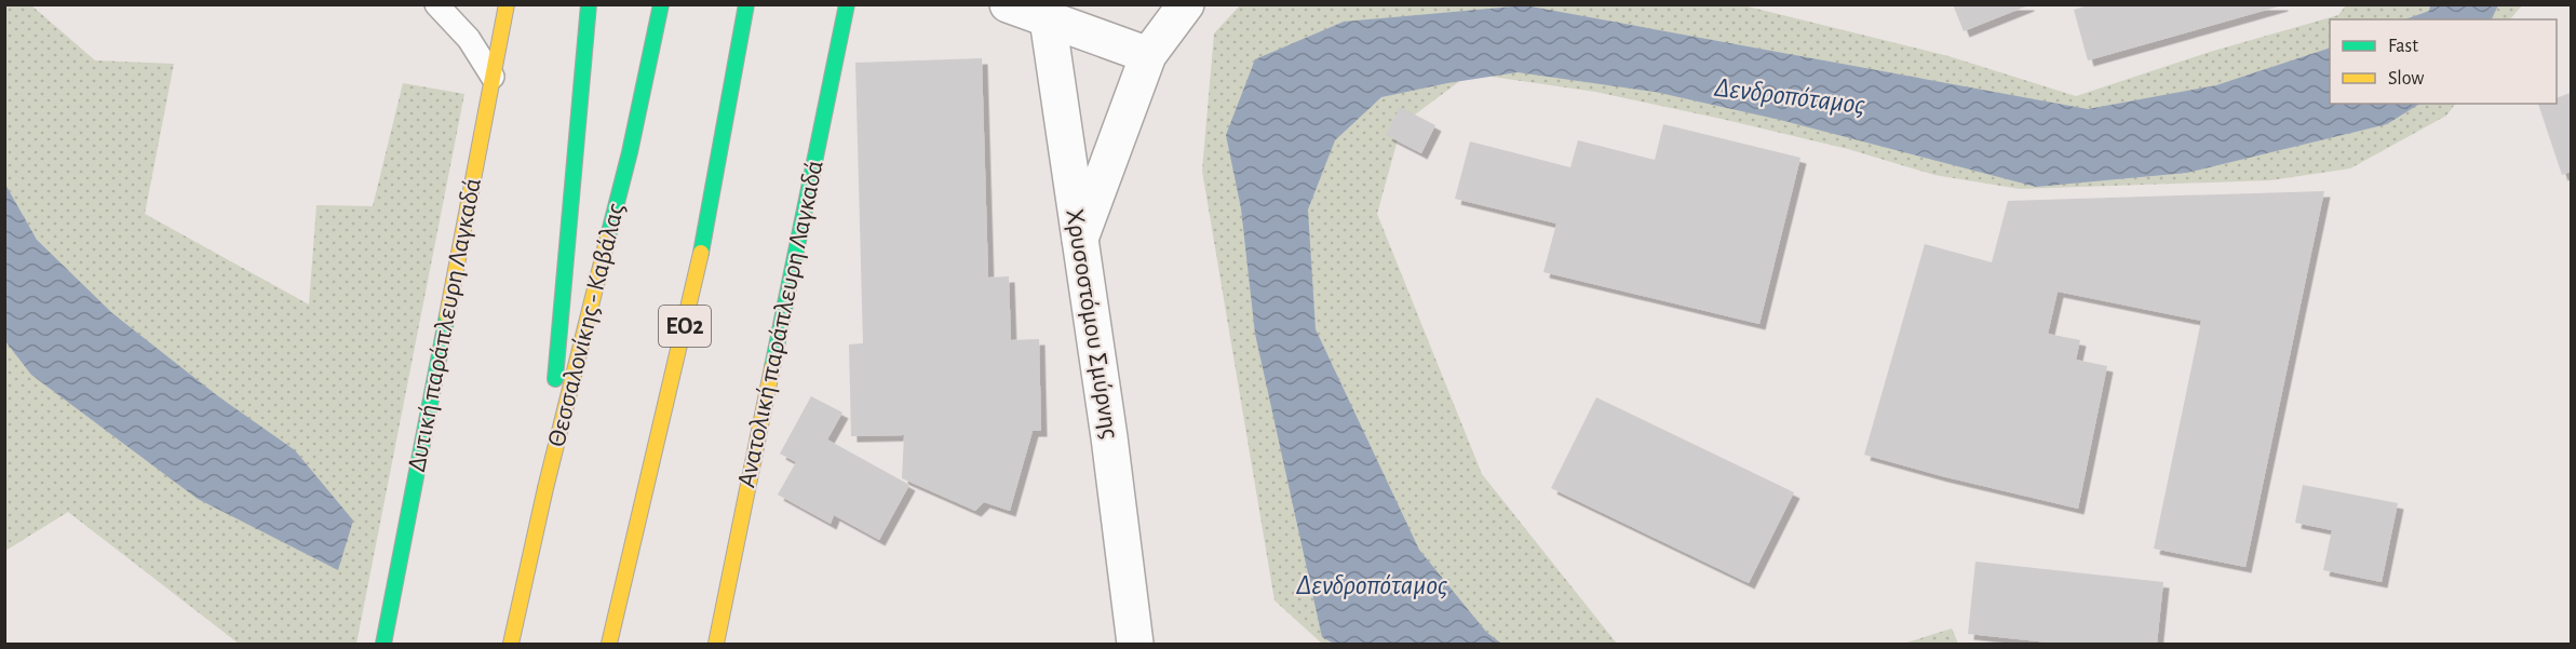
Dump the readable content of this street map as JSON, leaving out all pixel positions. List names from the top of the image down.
{
  "streets": {
    "main road": [
      "Ανατολική παράπλευρη Λαγκαδά",
      "Δυτική παράπλευρη Λαγκαδά",
      "Θεσσαλονίκης - Καβάλας",
      "ΕΟ2"
    ],
    "street": ["Χρυσοστόμου Σμύρνης"]
  },
  "water": ["Δενδροπόταμος"],
  "legend": ["Fast", "Slow"]
}
